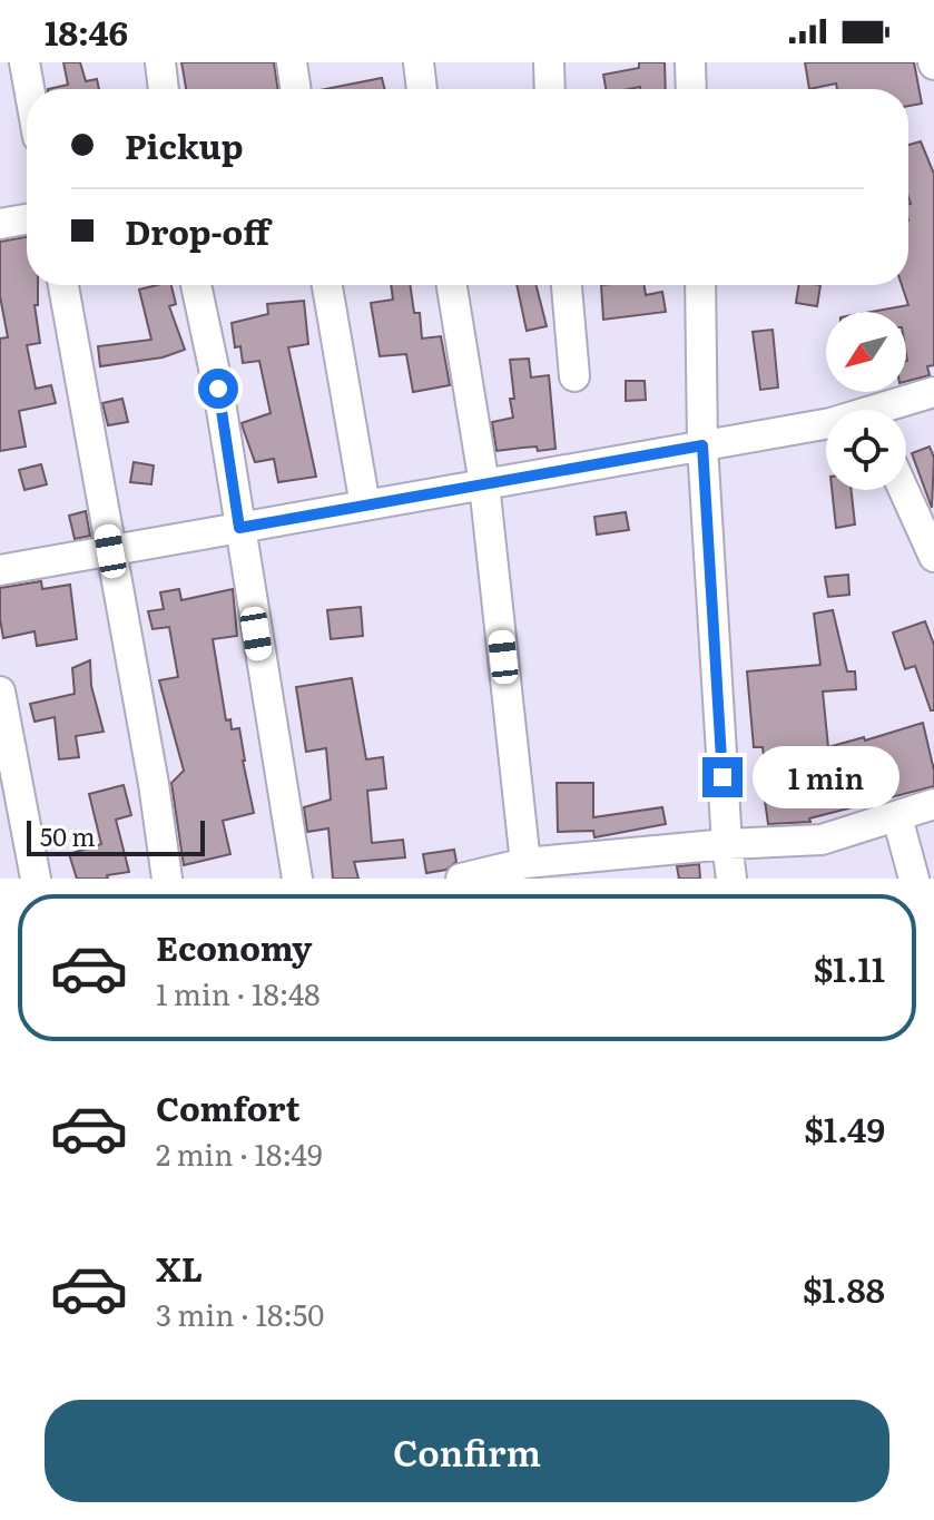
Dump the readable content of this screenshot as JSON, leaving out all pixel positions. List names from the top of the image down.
{
  "scale_bar": "50 m",
  "north": "bottom left",
  "page": {
    "status": "18:46",
    "banner": ["Pickup", "Drop-off"],
    "bubble": "1 min",
    "scale": "50 m",
    "list": [
      {
        "name": "Economy",
        "note": "1 min · 18:48",
        "value": "$1.11"
      },
      {
        "name": "Comfort",
        "note": "2 min · 18:49",
        "value": "$1.49"
      },
      {
        "name": "XL",
        "note": "3 min · 18:50",
        "value": "$1.88"
      }
    ],
    "buttons": "Confirm"
  }
}
